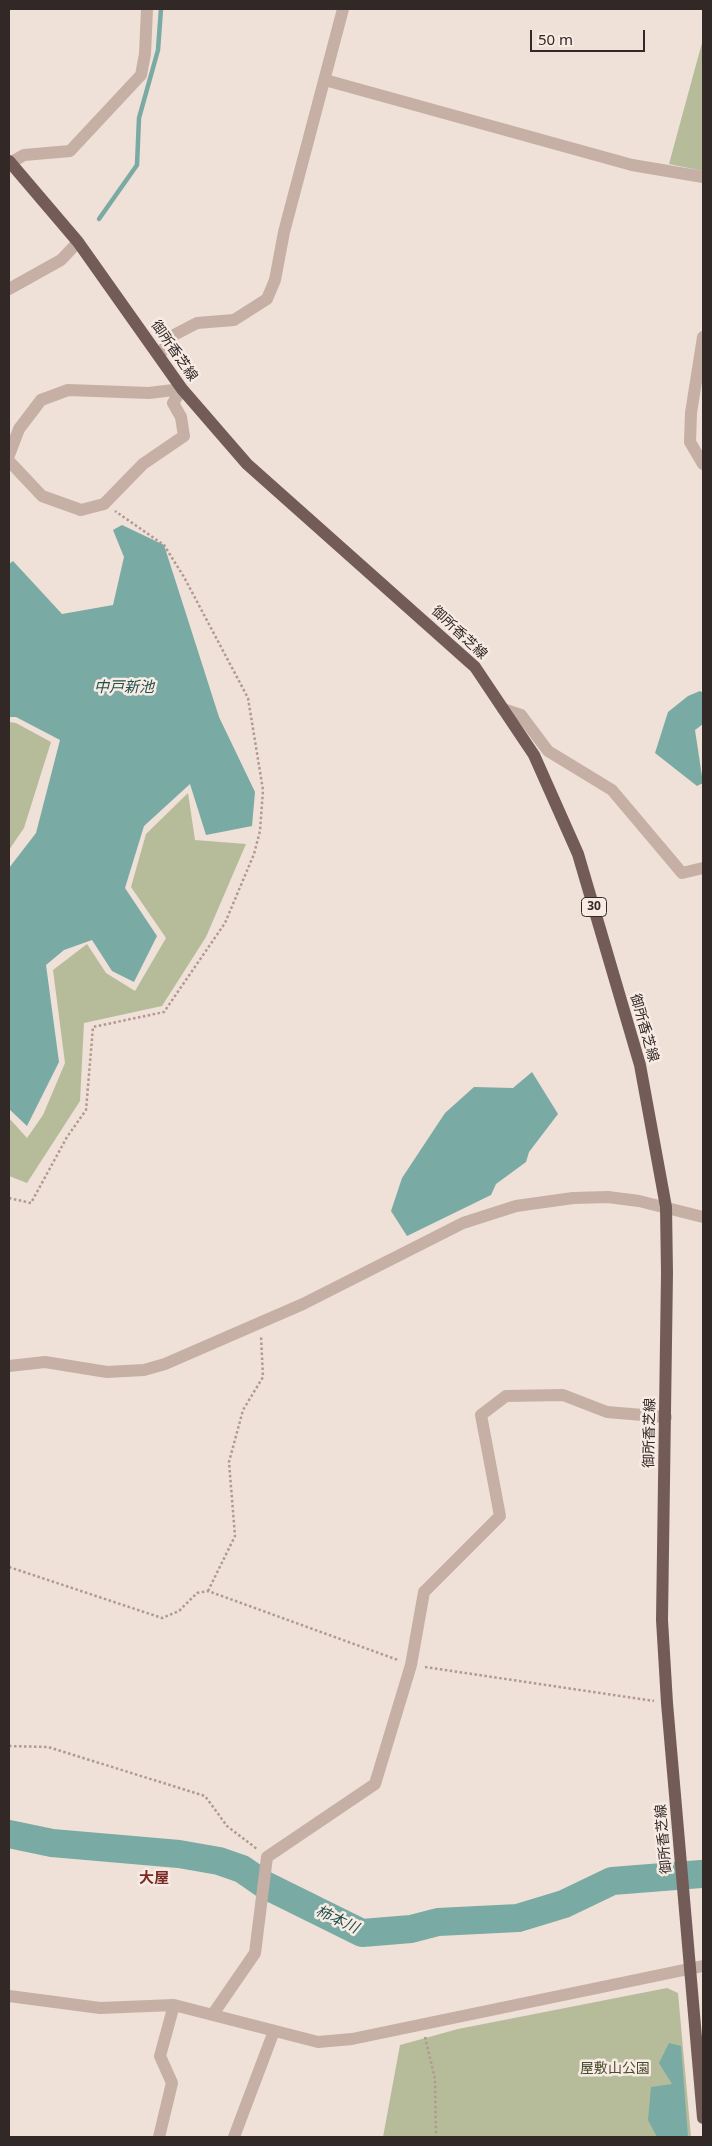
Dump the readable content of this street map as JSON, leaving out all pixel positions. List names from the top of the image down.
{
  "streets": {
    "main road": ["御所香芝線", "30"]
  },
  "districts": ["大屋"],
  "water": ["中戸新池", "柿本川"],
  "parks": ["屋敷山公園"],
  "scale_bar": "50 m"
}
